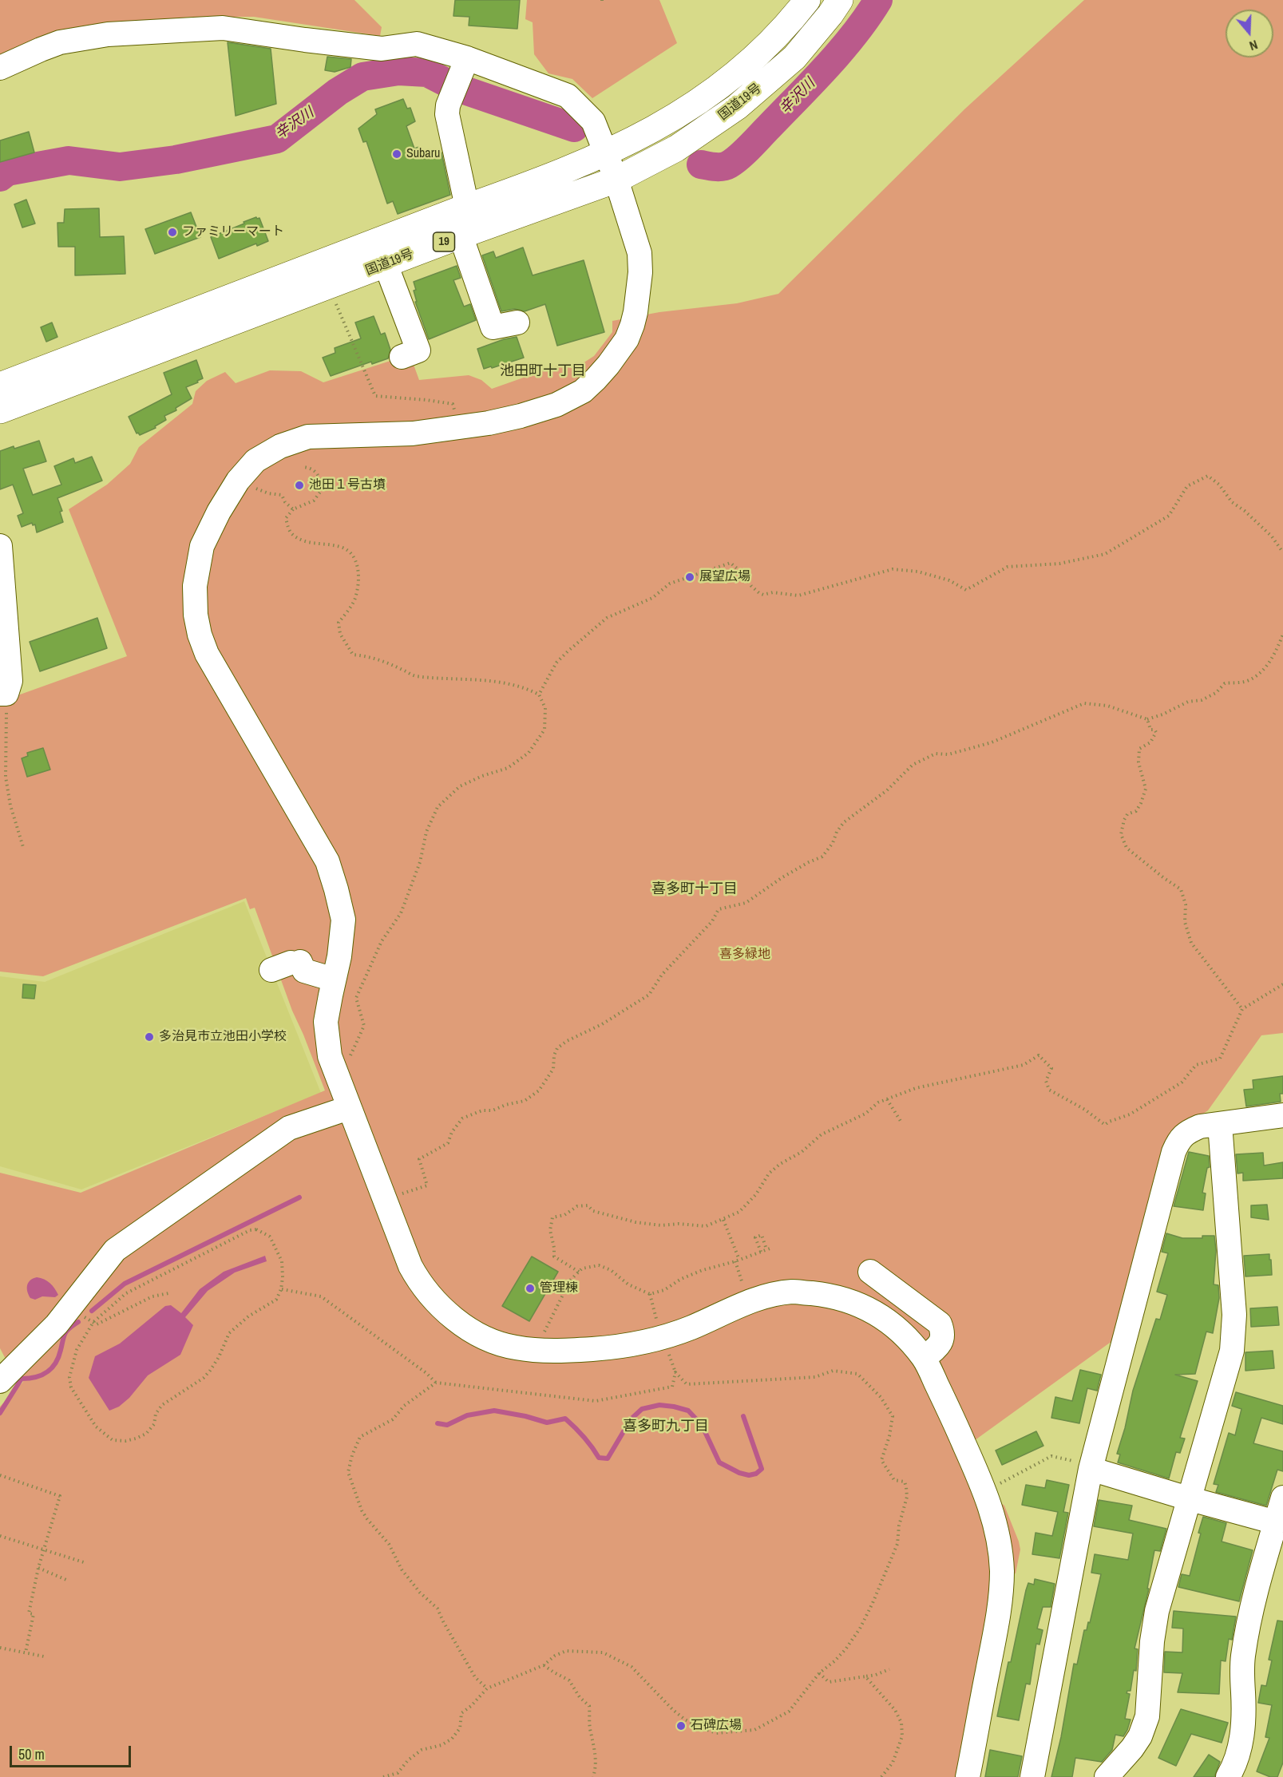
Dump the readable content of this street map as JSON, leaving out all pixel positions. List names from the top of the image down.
{
  "streets": {
    "highway": ["国道19号", "19"]
  },
  "districts": ["池田町十丁目", "喜多町十丁目", "喜多町九丁目"],
  "water": ["辛沢川"],
  "parks": ["喜多緑地"],
  "places": [
    "Subaru",
    "ファミリーマート",
    "池田１号古墳",
    "展望広場",
    "多治見市立池田小学校",
    "管理棟",
    "石碑広場"
  ],
  "scale_bar": "50 m",
  "north": "bottom"
}
